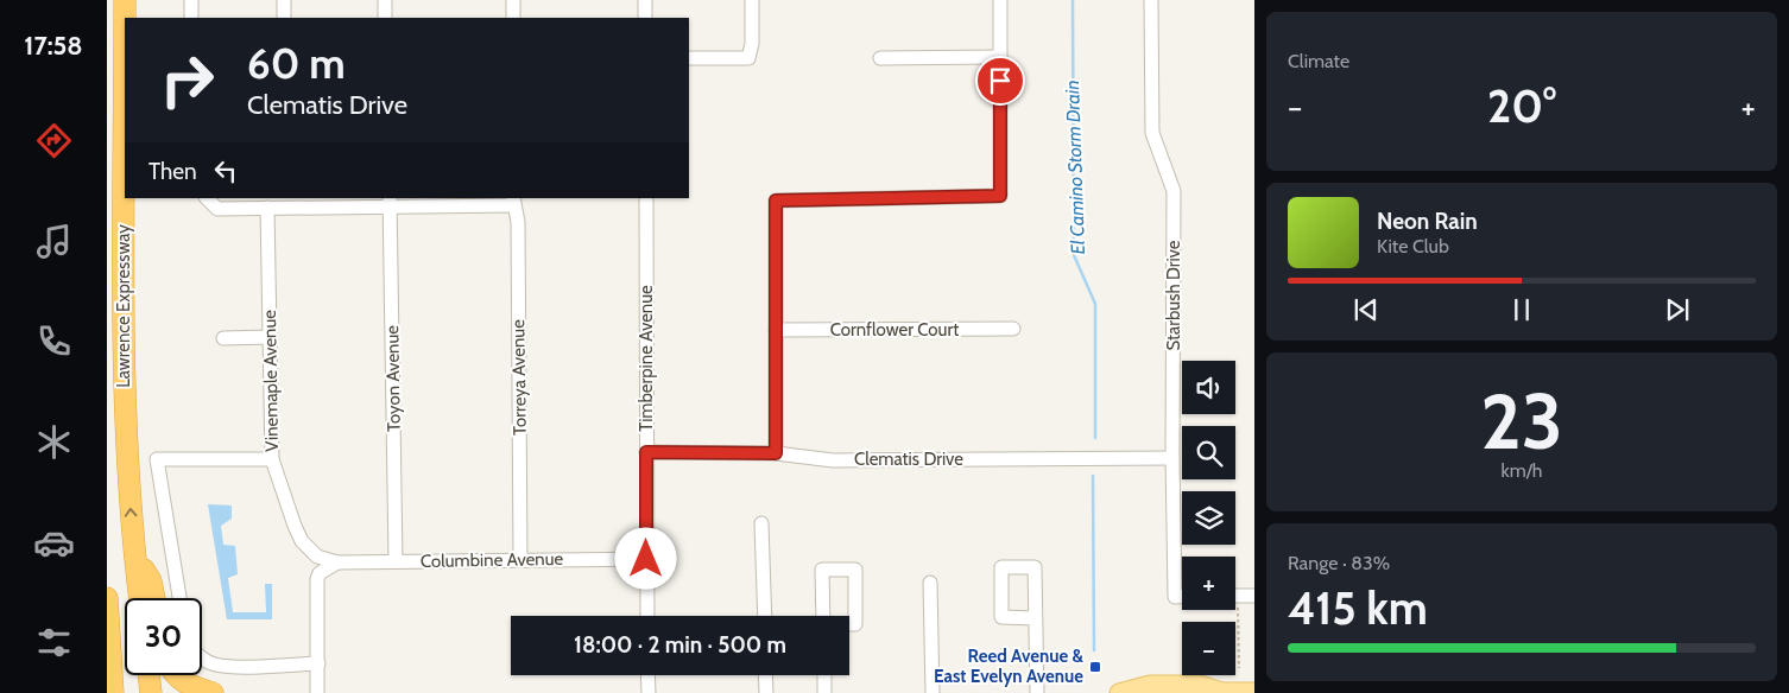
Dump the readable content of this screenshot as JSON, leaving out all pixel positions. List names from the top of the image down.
{
  "streets": {
    "highway": ["Lawrence Expressway"],
    "street": [
      "Starbush Drive",
      "Cornflower Court",
      "Timberpine Avenue",
      "Torreya Avenue",
      "Toyon Avenue",
      "Vinemaple Avenue",
      "Clematis Drive",
      "Columbine Avenue"
    ]
  },
  "crossings": [
    ["Starbush Drive", "Clematis Drive"],
    ["Timberpine Avenue", "Clematis Drive"],
    ["Timberpine Avenue", "Columbine Avenue"],
    ["Torreya Avenue", "Columbine Avenue"],
    ["Toyon Avenue", "Columbine Avenue"],
    ["Vinemaple Avenue", "Columbine Avenue"]
  ],
  "one_way": ["Lawrence Expressway"],
  "water": ["El Camino Storm Drain"],
  "places": {
    "transit": ["Reed Avenue & East Evelyn Avenue"]
  },
  "page": {
    "tabs": "17:58",
    "tile": [
      "Climate",
      ["23", "km/h"],
      ["Range · 83%", "415 km"]
    ],
    "turn": ["60 m", "Clematis Drive"],
    "heat": ["−", "20°", "+"],
    "then": "Then",
    "song": ["Neon Rain", "Kite Club"],
    "map_buttons": ["+", "−"],
    "limit": "30",
    "trip": "18:00 · 2 min · 500 m"
  }
}
